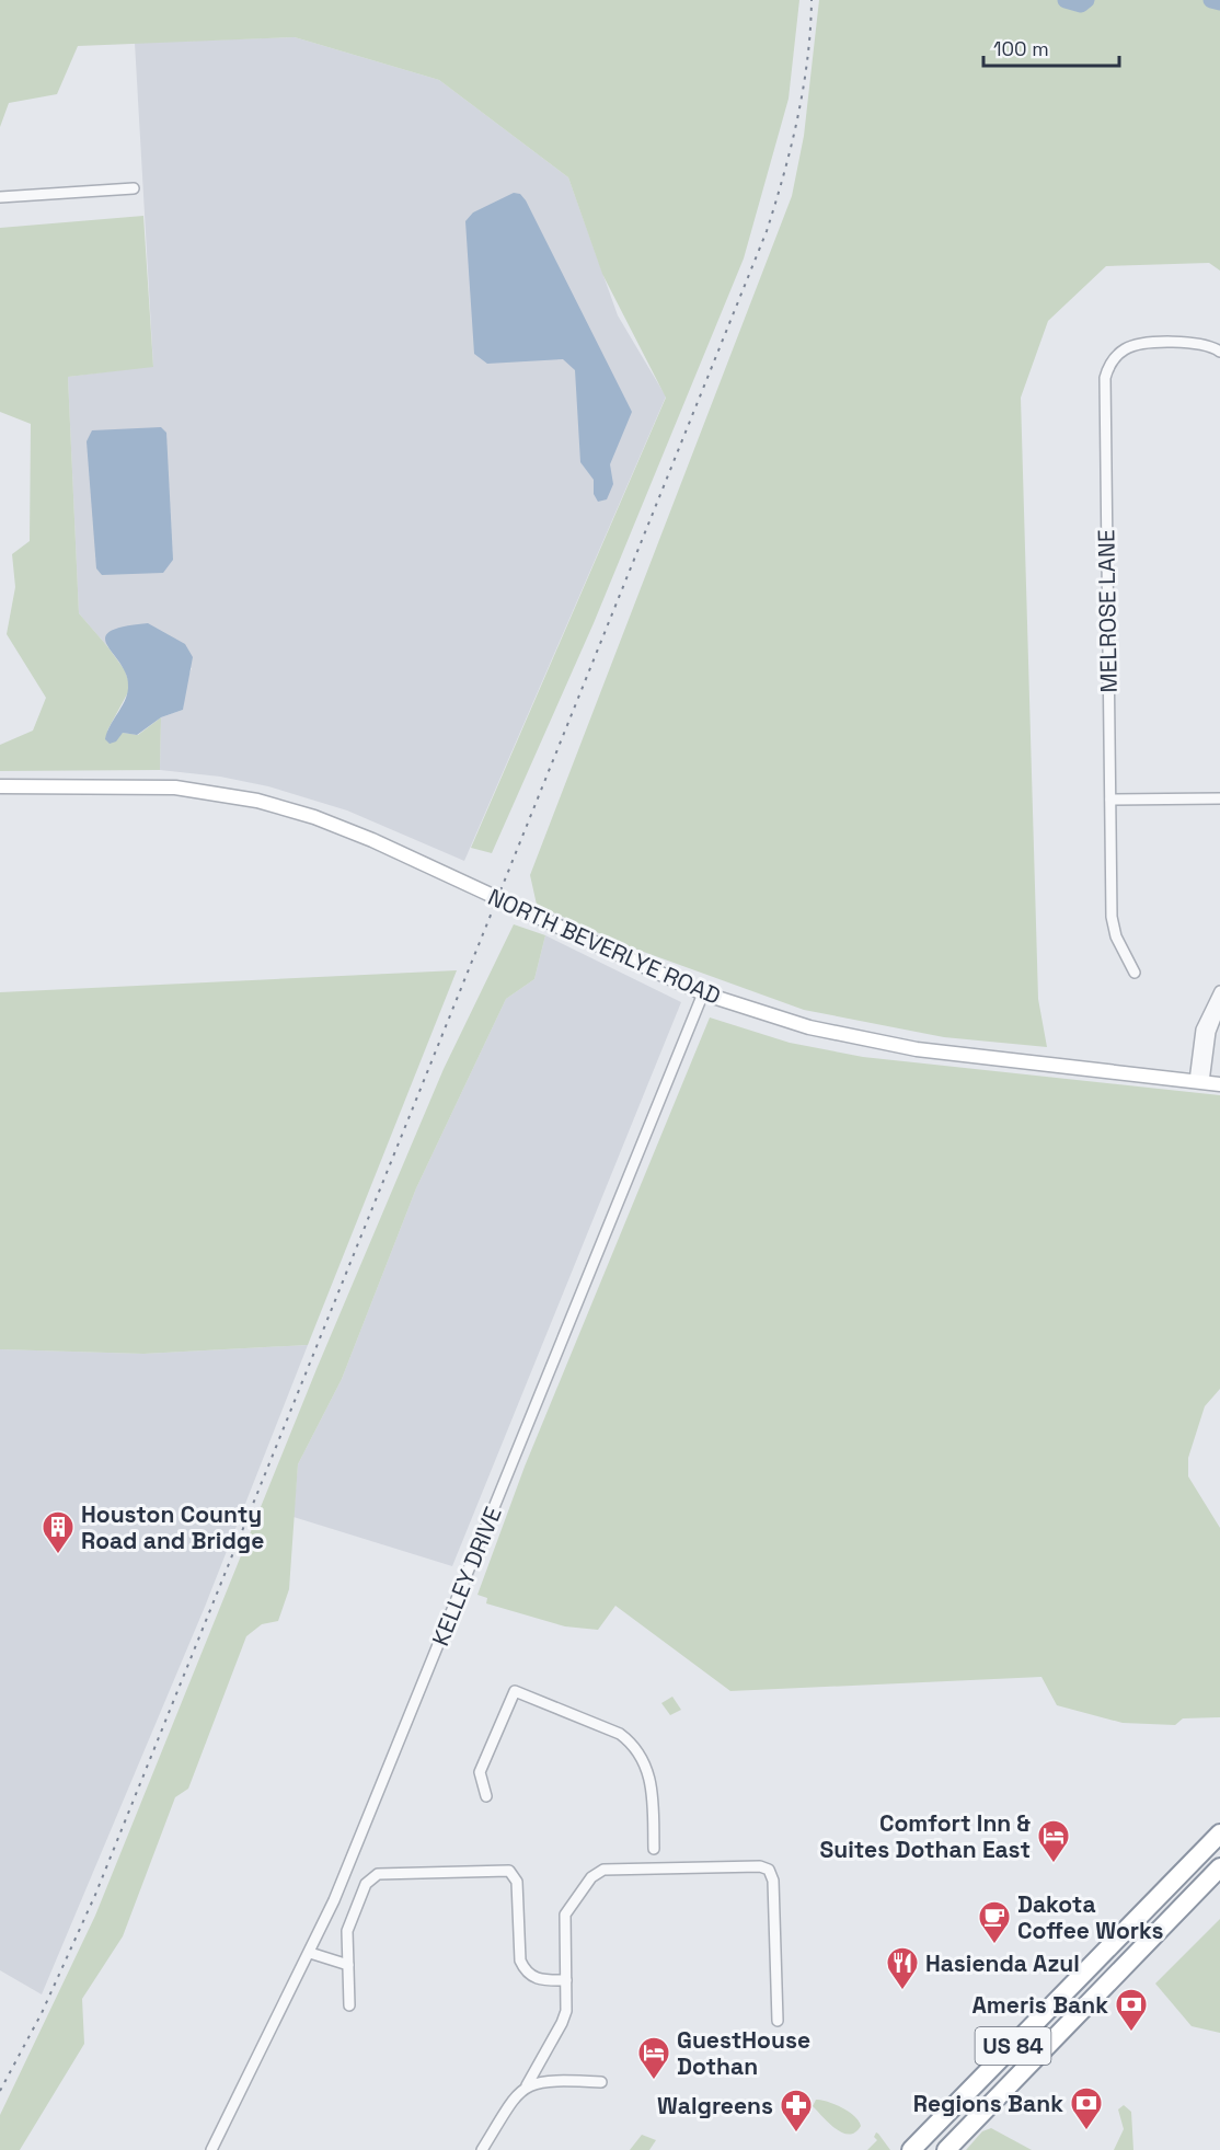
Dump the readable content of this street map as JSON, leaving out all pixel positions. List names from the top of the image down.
{
  "streets": {
    "highway": ["US 84"],
    "street": ["MELROSE LANE", "NORTH BEVERLYE ROAD", "KELLEY DRIVE"]
  },
  "crossings": [
    ["NORTH BEVERLYE ROAD", "KELLEY DRIVE"]
  ],
  "places": {
    "building": ["Houston County Road and Bridge"],
    "hotel": ["Comfort Inn & Suites Dothan East", "GuestHouse Dothan"],
    "cafe": ["Dakota Coffee Works"],
    "restaurant": ["Hasienda Azul"],
    "bank": ["Ameris Bank", "Regions Bank"],
    "pharmacy": ["Walgreens"]
  },
  "scale_bar": "100 m"
}
